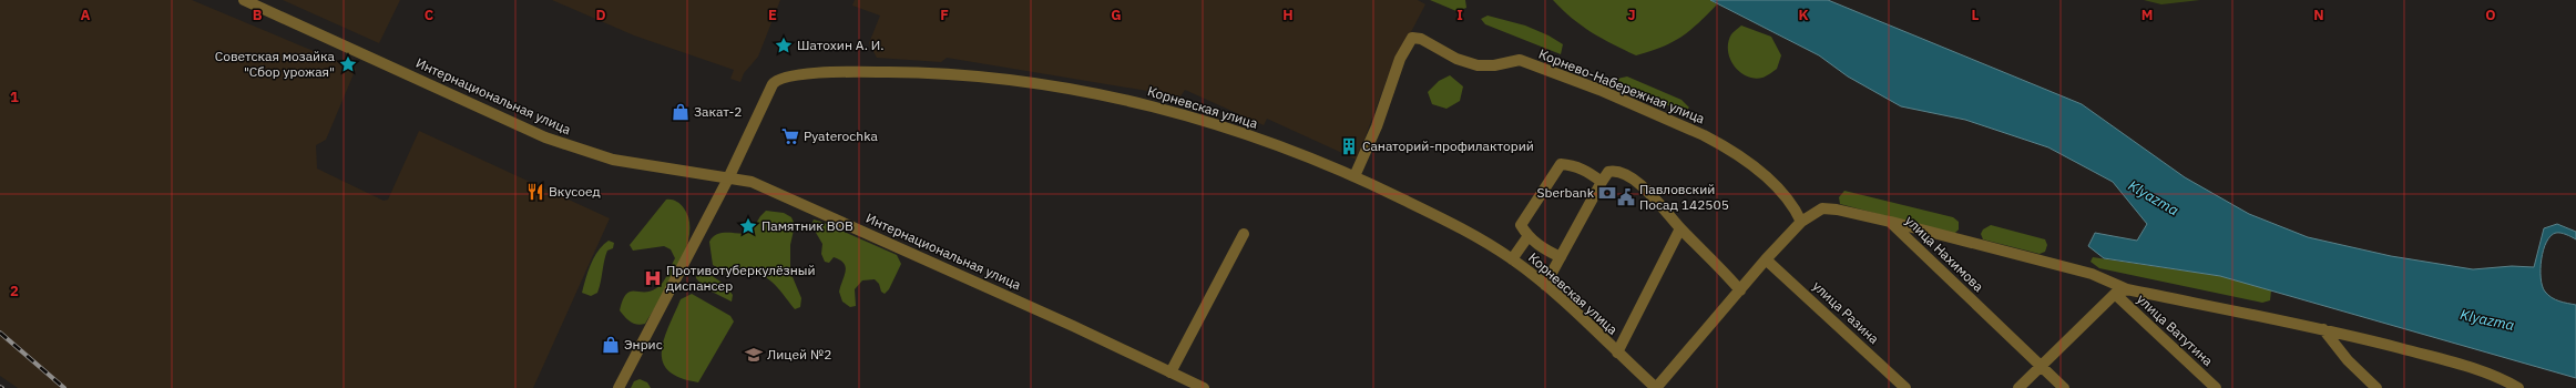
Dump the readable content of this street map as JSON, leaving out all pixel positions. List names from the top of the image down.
{
  "streets": {
    "street": [
      "Корнево-Набережная улица",
      "Интернациональная улица",
      "Корневская улица",
      "улица Нахимова",
      "улица Разина",
      "улица Ватутина"
    ]
  },
  "crossings": [
    ["Корнево-Набережная улица", "Корневская улица"],
    ["Корнево-Набережная улица", "улица Нахимова"],
    ["Интернациональная улица", "Корневская улица"],
    ["Корневская улица", "улица Нахимова"],
    ["улица Нахимова", "улица Разина"]
  ],
  "water": ["Klyazma"],
  "places": {
    "place": ["Шатохин А. И.", "Советская мозайка \"Сбор урожая\"", "Памятник ВОВ"],
    "shop": ["Закат-2", "Энрис"],
    "supermarket": ["Pyaterochka"],
    "building": ["Санаторий-профилакторий"],
    "restaurant": ["Вкусоед"],
    "bank": ["Sberbank"],
    "public building": ["Павловский Посад 142505"],
    "hospital": ["Противотуберкулёзный диспансер"],
    "school or university": ["Лицей №2"]
  },
  "grid": {
    "columns": [
      "A",
      "B",
      "C",
      "D",
      "E",
      "F",
      "G",
      "H",
      "I",
      "J",
      "K",
      "L",
      "M",
      "N",
      "O"
    ],
    "rows": ["1", "2"]
  }
}
